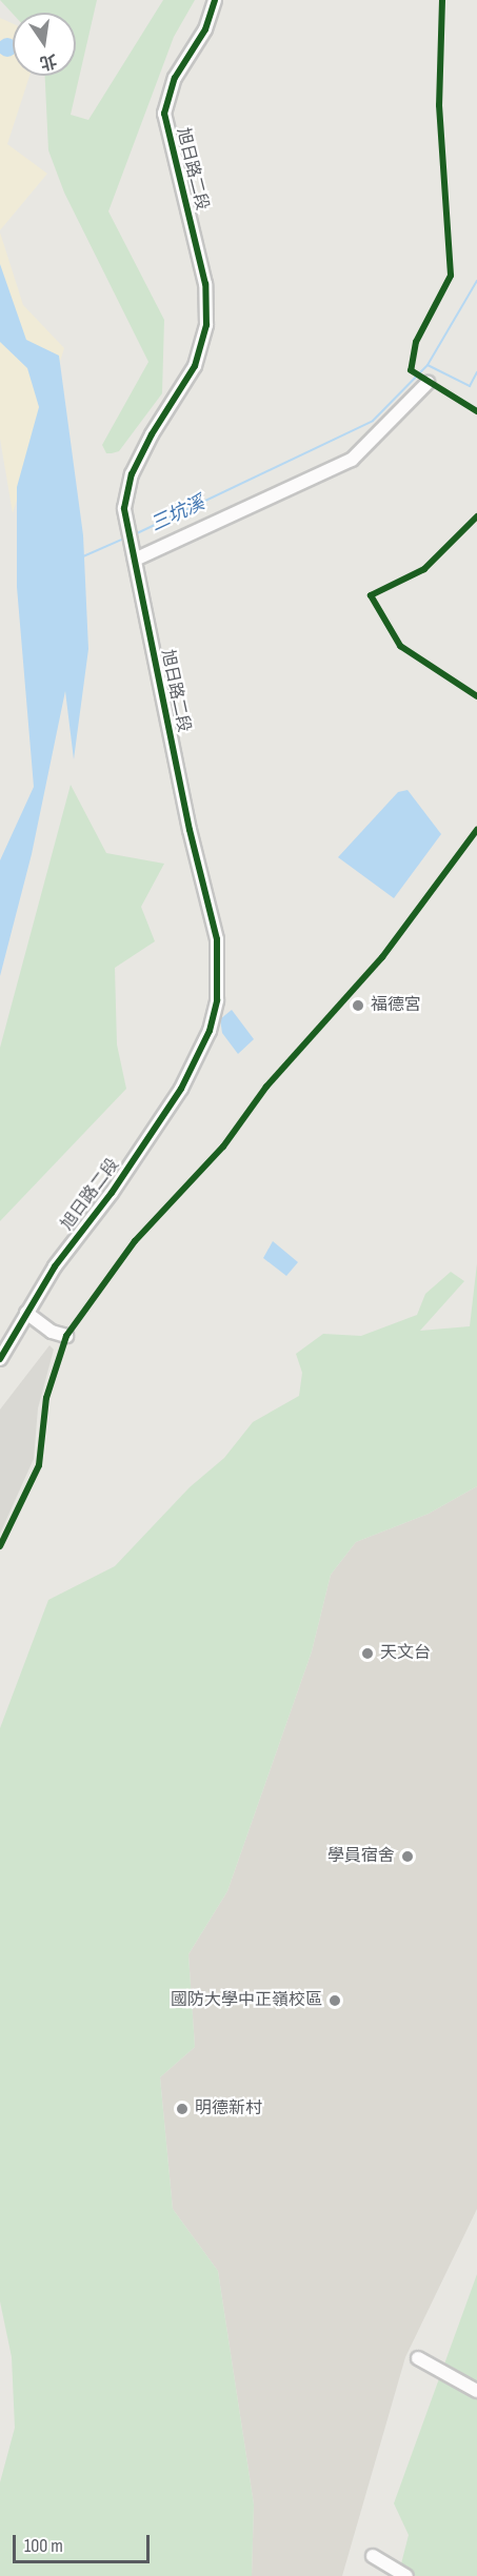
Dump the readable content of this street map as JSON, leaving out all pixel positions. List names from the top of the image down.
{
  "streets": {
    "street": ["旭日路二段"]
  },
  "water": ["三坑溪"],
  "places": [
    "福德宮",
    "天文台",
    "學員宿舍",
    "國防大學中正嶺校區",
    "明德新村"
  ],
  "scale_bar": "100 m",
  "north": "bottom"
}
